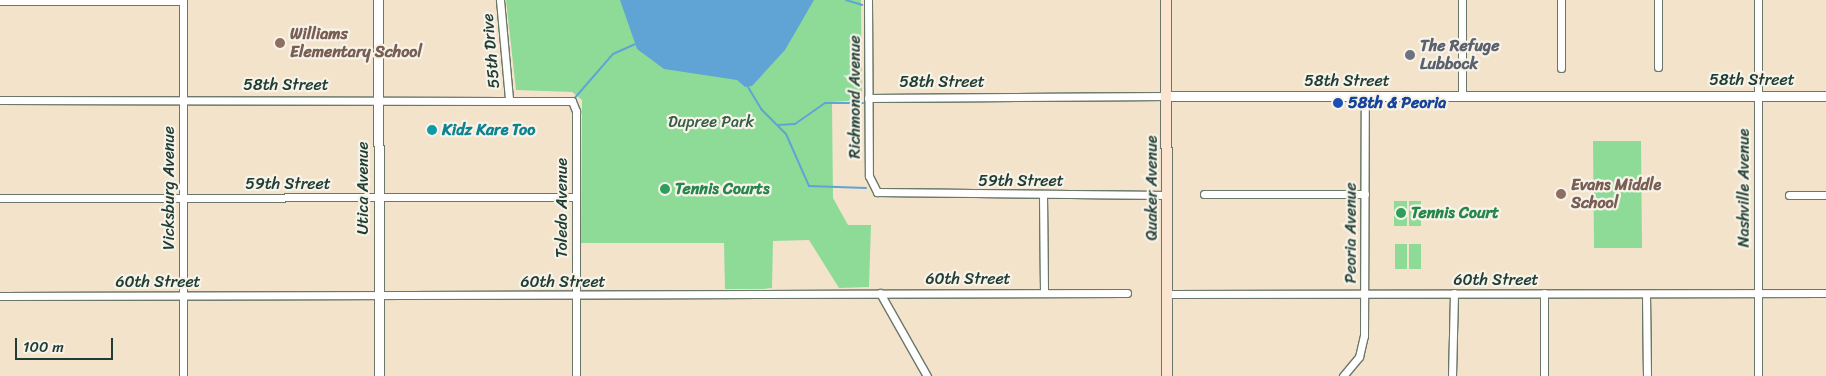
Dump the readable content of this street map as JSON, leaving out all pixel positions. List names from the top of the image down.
{
  "streets": {
    "main road": ["Quaker Avenue"],
    "street": [
      "55th Drive",
      "58th Street",
      "Richmond Avenue",
      "59th Street",
      "Vicksburg Avenue",
      "Utica Avenue",
      "Nashville Avenue",
      "Toledo Avenue",
      "Peoria Avenue",
      "60th Street"
    ]
  },
  "crossings": [
    ["55th Drive", "58th Street"],
    ["58th Street", "Richmond Avenue"],
    ["58th Street", "Vicksburg Avenue"],
    ["58th Street", "Utica Avenue"],
    ["58th Street", "Quaker Avenue"],
    ["58th Street", "Nashville Avenue"],
    ["58th Street", "Toledo Avenue"],
    ["58th Street", "Peoria Avenue"],
    ["Richmond Avenue", "59th Street"],
    ["59th Street", "Vicksburg Avenue"],
    ["59th Street", "Utica Avenue"],
    ["59th Street", "Quaker Avenue"],
    ["59th Street", "Toledo Avenue"],
    ["Vicksburg Avenue", "60th Street"],
    ["Utica Avenue", "60th Street"],
    ["Quaker Avenue", "60th Street"],
    ["Nashville Avenue", "60th Street"],
    ["Toledo Avenue", "60th Street"],
    ["Peoria Avenue", "60th Street"]
  ],
  "parks": ["Dupree Park"],
  "places": [
    "Williams Elementary School",
    "The Refuge Lubbock",
    "58th & Peoria",
    "Kidz Kare Too",
    "Tennis Courts",
    "Evans Middle School",
    "Tennis Court"
  ],
  "scale_bar": "100 m"
}
